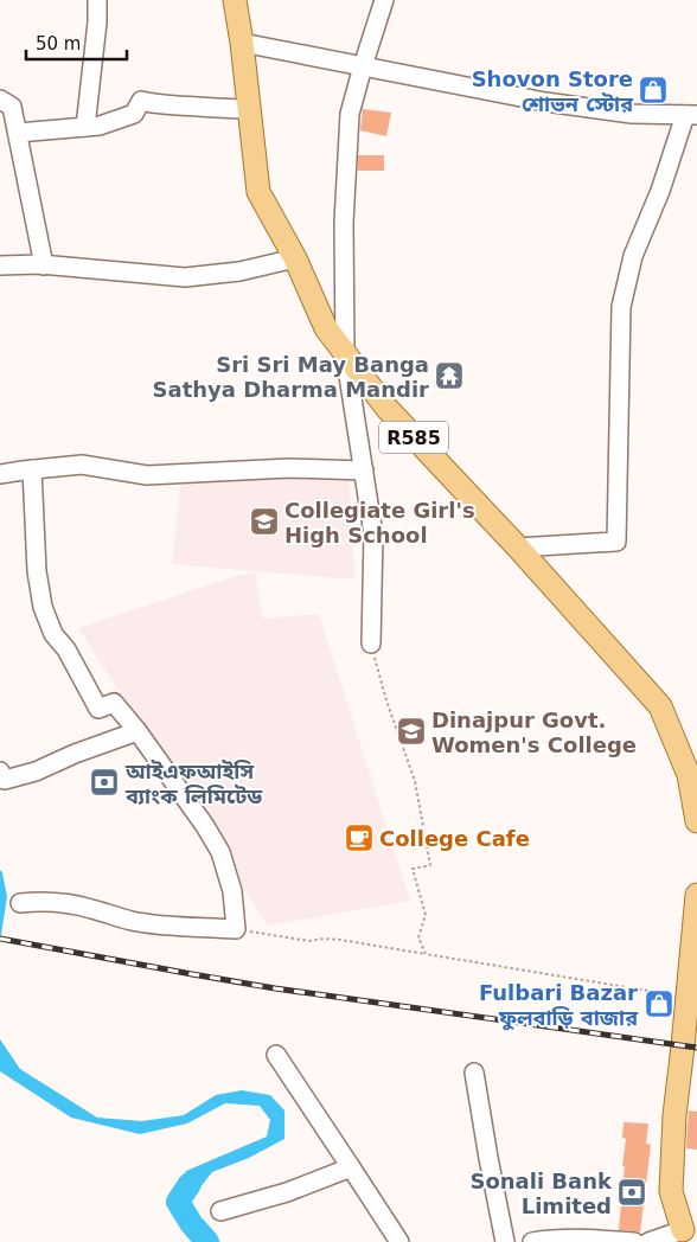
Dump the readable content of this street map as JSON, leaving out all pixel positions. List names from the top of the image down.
{
  "streets": {
    "main road": ["R585"]
  },
  "places": {
    "shop": ["Shovon Store শোভন স্টোর", "Fulbari Bazar ফুলবাড়ি বাজার"],
    "temple": ["Sri Sri May Banga Sathya Dharma Mandir"],
    "school or university": ["Collegiate Girl's High School", "Dinajpur Govt. Women's College"],
    "bank": ["আইএফআইসি ব্যাংক লিমিটেড", "Sonali Bank Limited"],
    "cafe": ["College Cafe"]
  },
  "scale_bar": "50 m"
}
